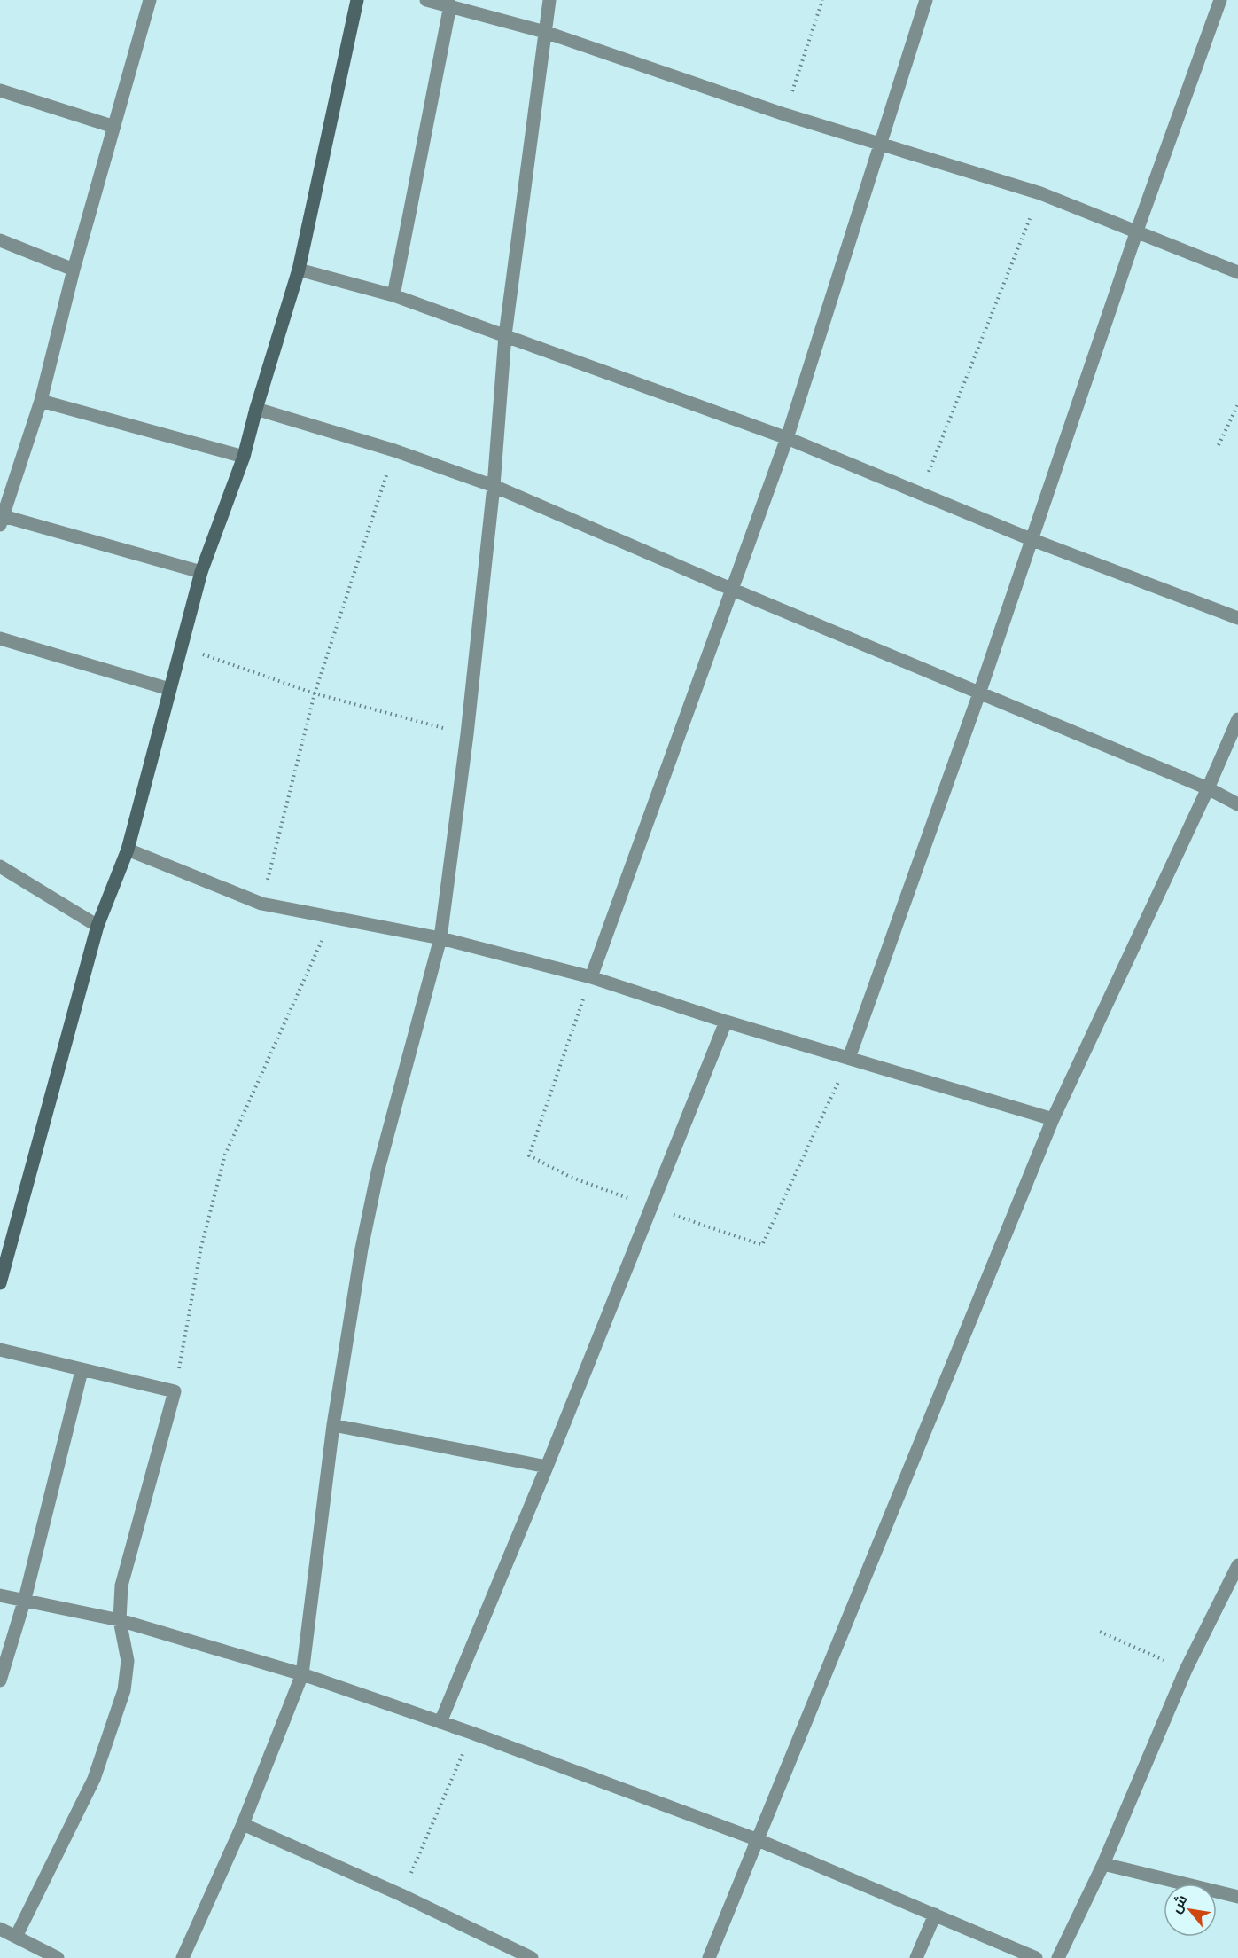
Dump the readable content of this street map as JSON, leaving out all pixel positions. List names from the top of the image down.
{
  "north": "top left"
}
